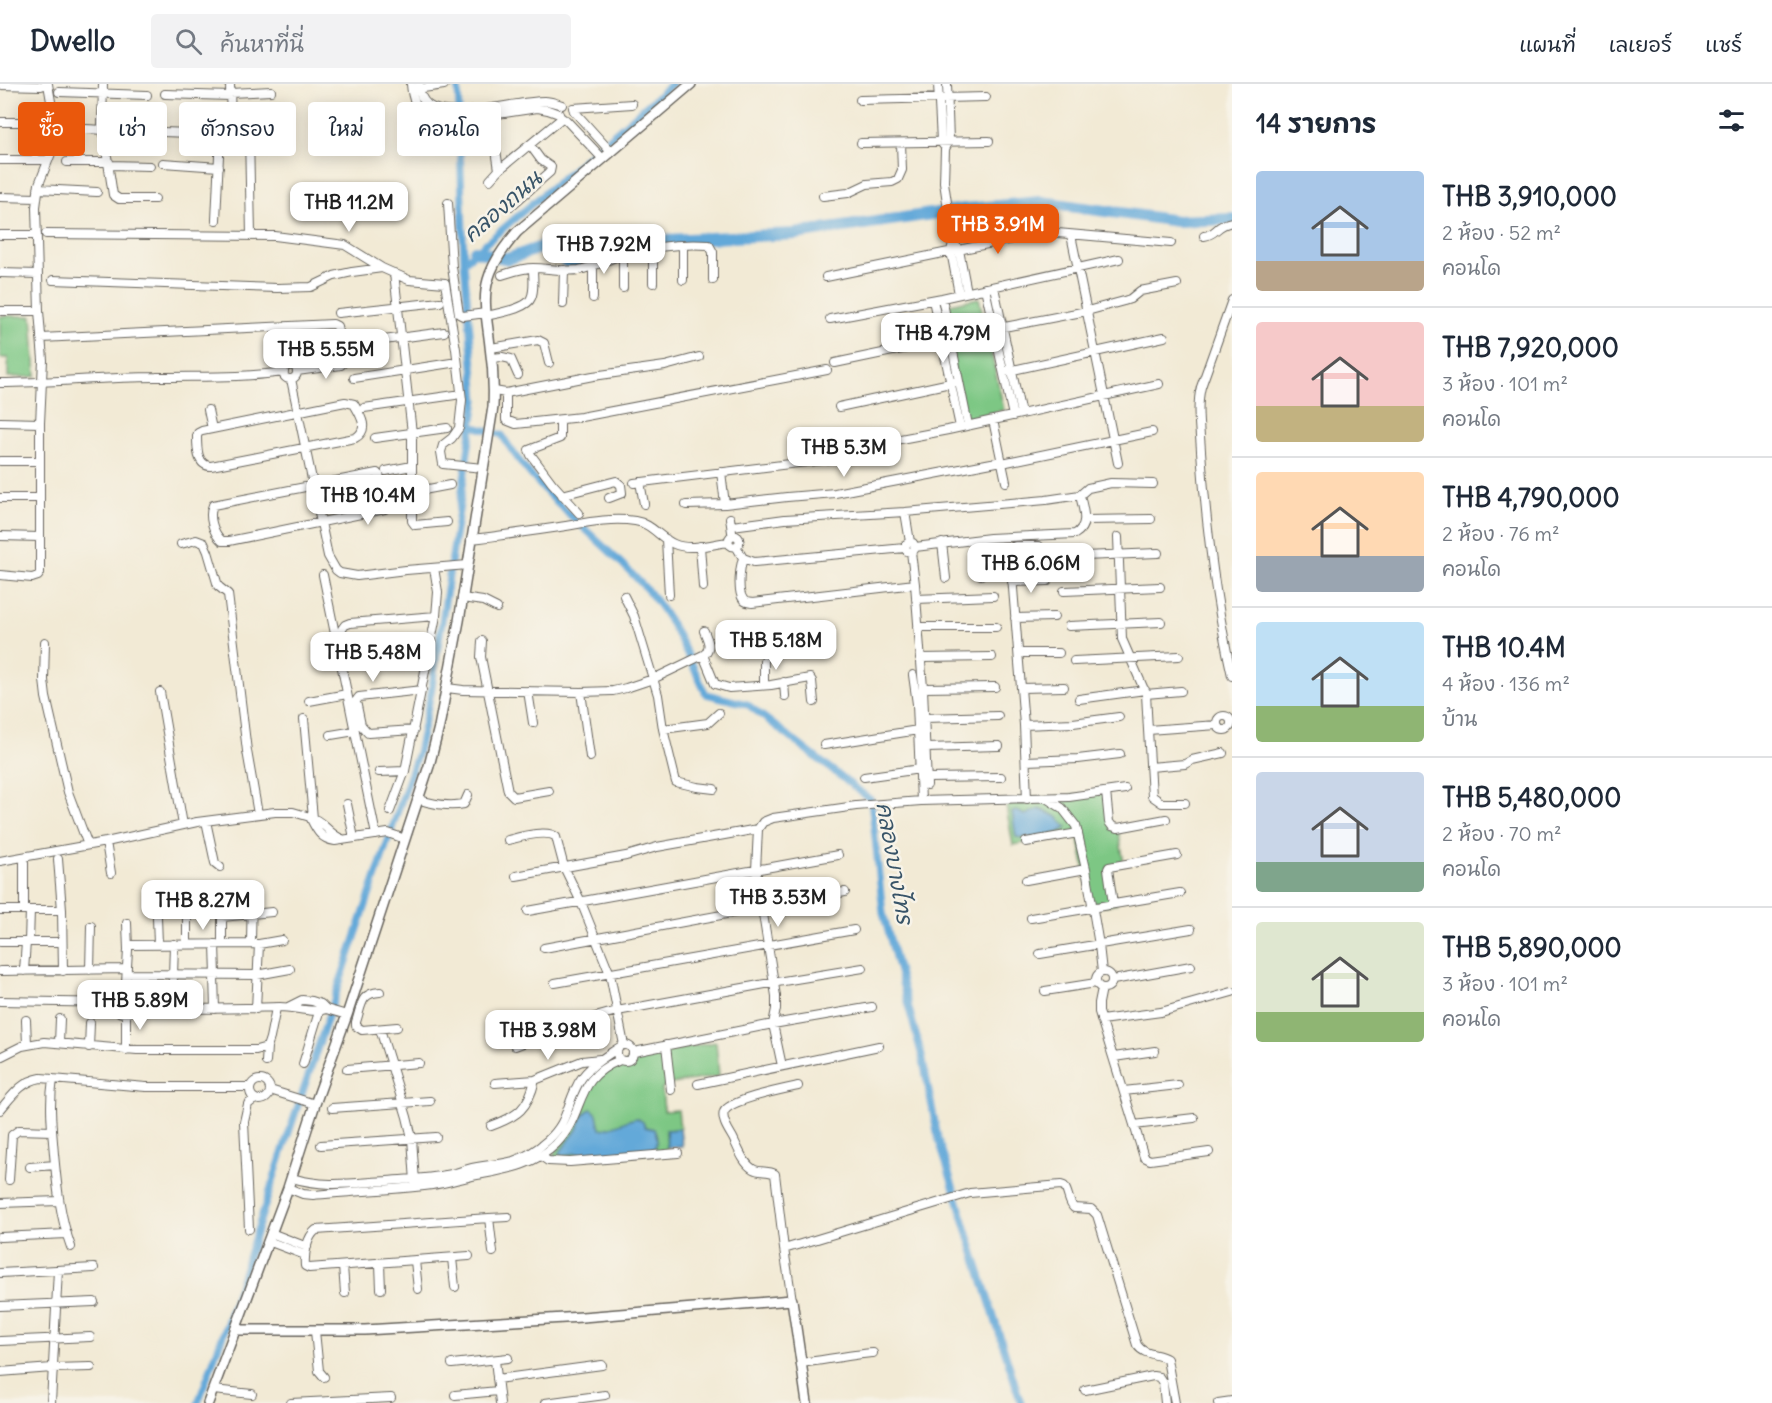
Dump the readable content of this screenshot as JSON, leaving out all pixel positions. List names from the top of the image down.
{
  "water": ["คลองถนน", "คลองบางไทร"],
  "page": {
    "header": "Dwello",
    "search": "ค้นหาที่นี่",
    "nav": ["แผนที่", "เลเยอร์", "แชร์"],
    "heading": "14 รายการ",
    "chip": [
      "ซื้อ",
      "เช่า",
      "ตัวกรอง",
      "ใหม่",
      "คอนโด"
    ],
    "list": [
      {
        "name": "THB 3,910,000",
        "note": "2 ห้อง · 52 m² · คอนโด"
      },
      {
        "name": "THB 7,920,000",
        "note": "3 ห้อง · 101 m² · คอนโด"
      },
      {
        "name": "THB 4,790,000",
        "note": "2 ห้อง · 76 m² · คอนโด"
      },
      {
        "name": "THB 10.4M",
        "note": "4 ห้อง · 136 m² · บ้าน"
      },
      {
        "name": "THB 5,480,000",
        "note": "2 ห้อง · 70 m² · คอนโด"
      },
      {
        "name": "THB 5,890,000",
        "note": "3 ห้อง · 101 m² · คอนโด"
      }
    ],
    "price": [
      "THB 11.2M",
      "THB 3.91M",
      "THB 7.92M",
      "THB 4.79M",
      "THB 5.55M",
      "THB 5.3M",
      "THB 10.4M",
      "THB 6.06M",
      "THB 5.18M",
      "THB 5.48M",
      "THB 3.53M",
      "THB 8.27M",
      "THB 5.89M",
      "THB 3.98M"
    ]
  }
}
